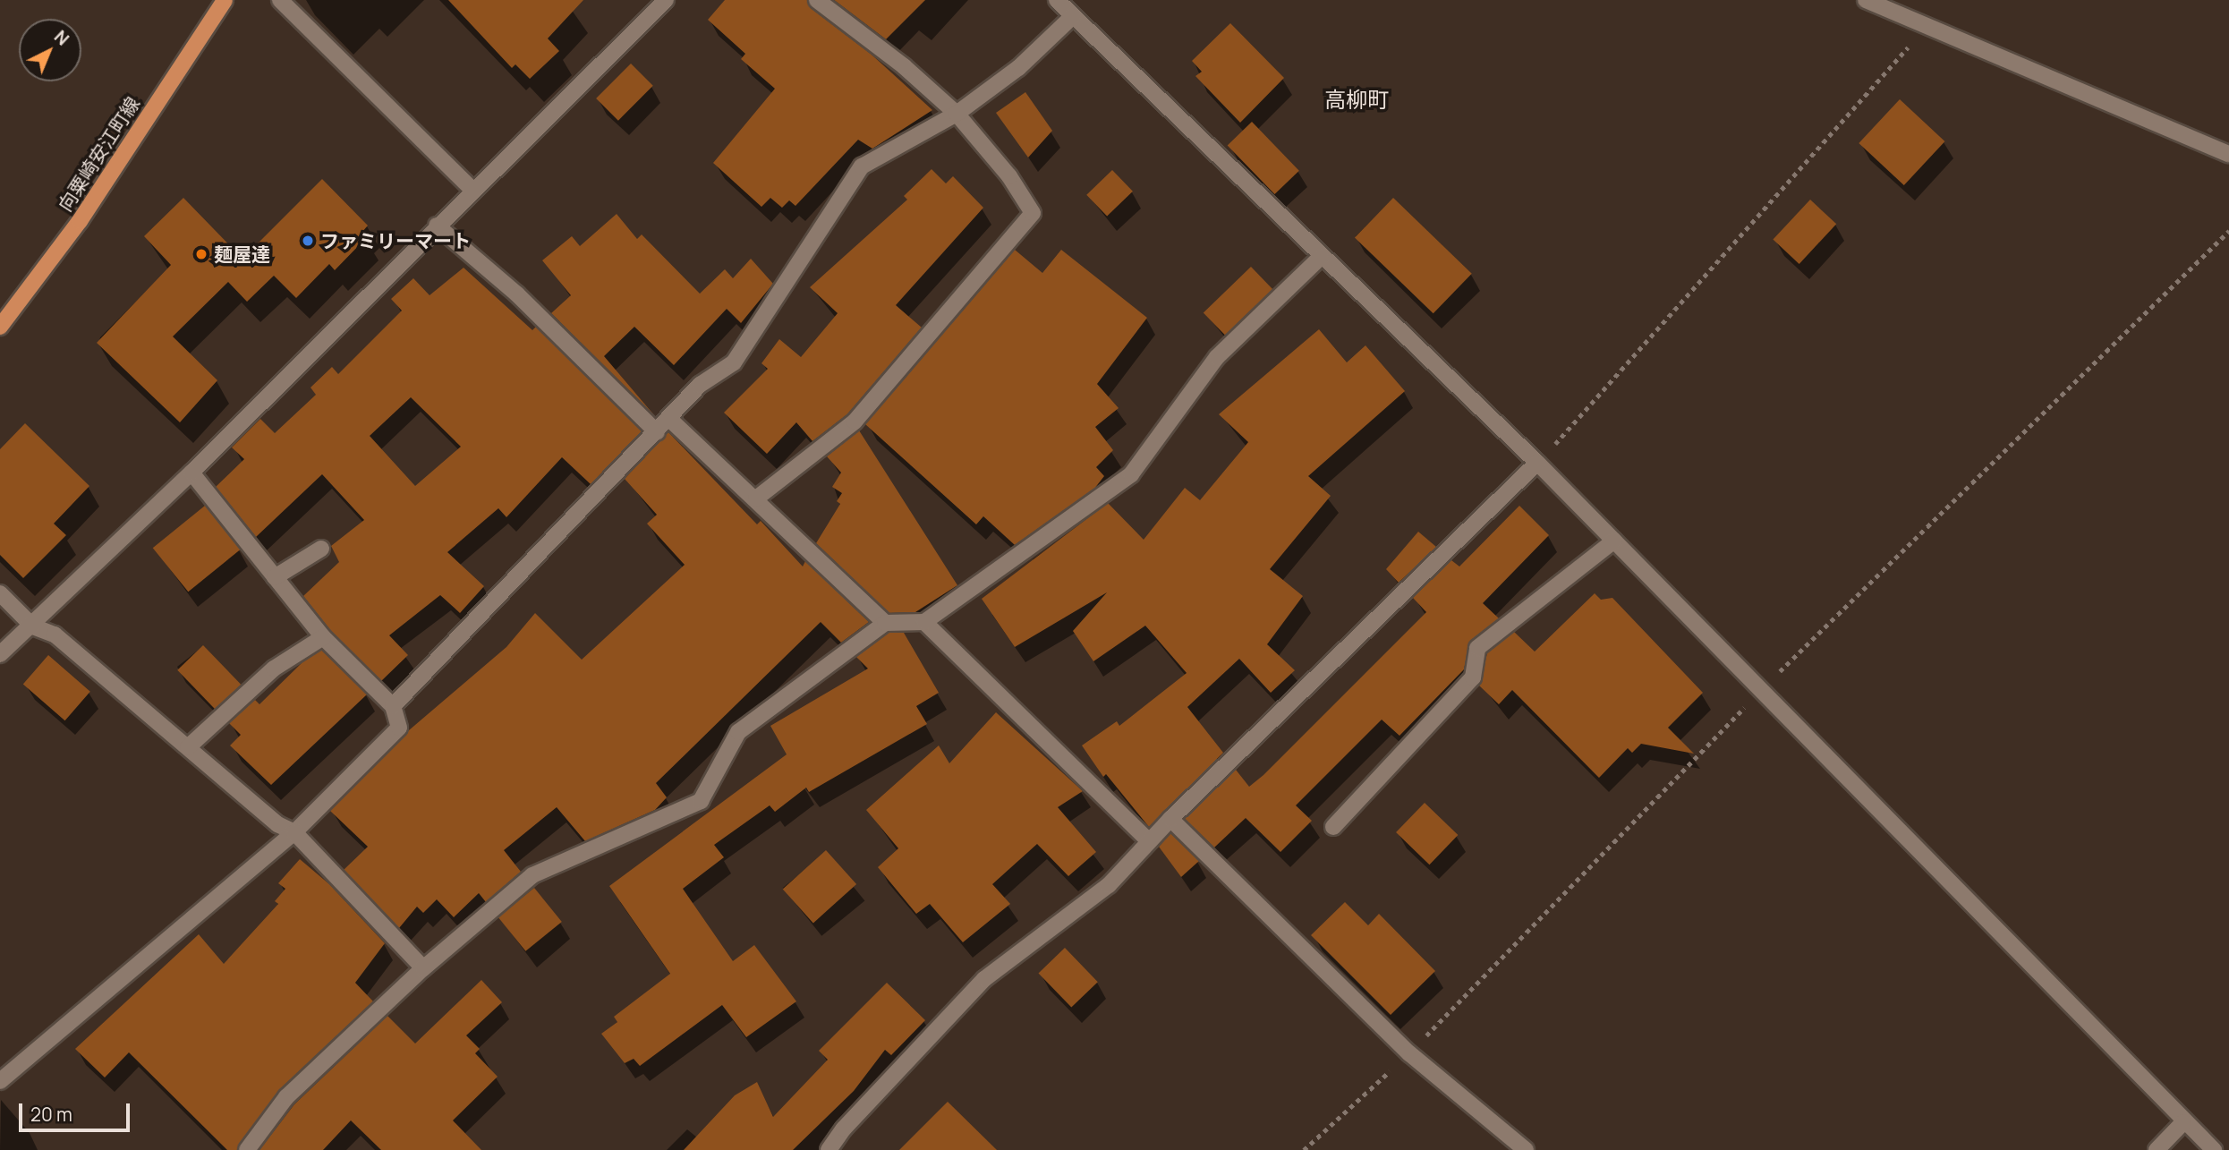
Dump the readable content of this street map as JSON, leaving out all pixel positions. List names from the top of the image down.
{
  "streets": {
    "main road": ["向粟崎安江町線"]
  },
  "districts": ["高柳町"],
  "places": ["ファミリーマート", "麺屋達"],
  "scale_bar": "20 m",
  "north": "top right"
}
